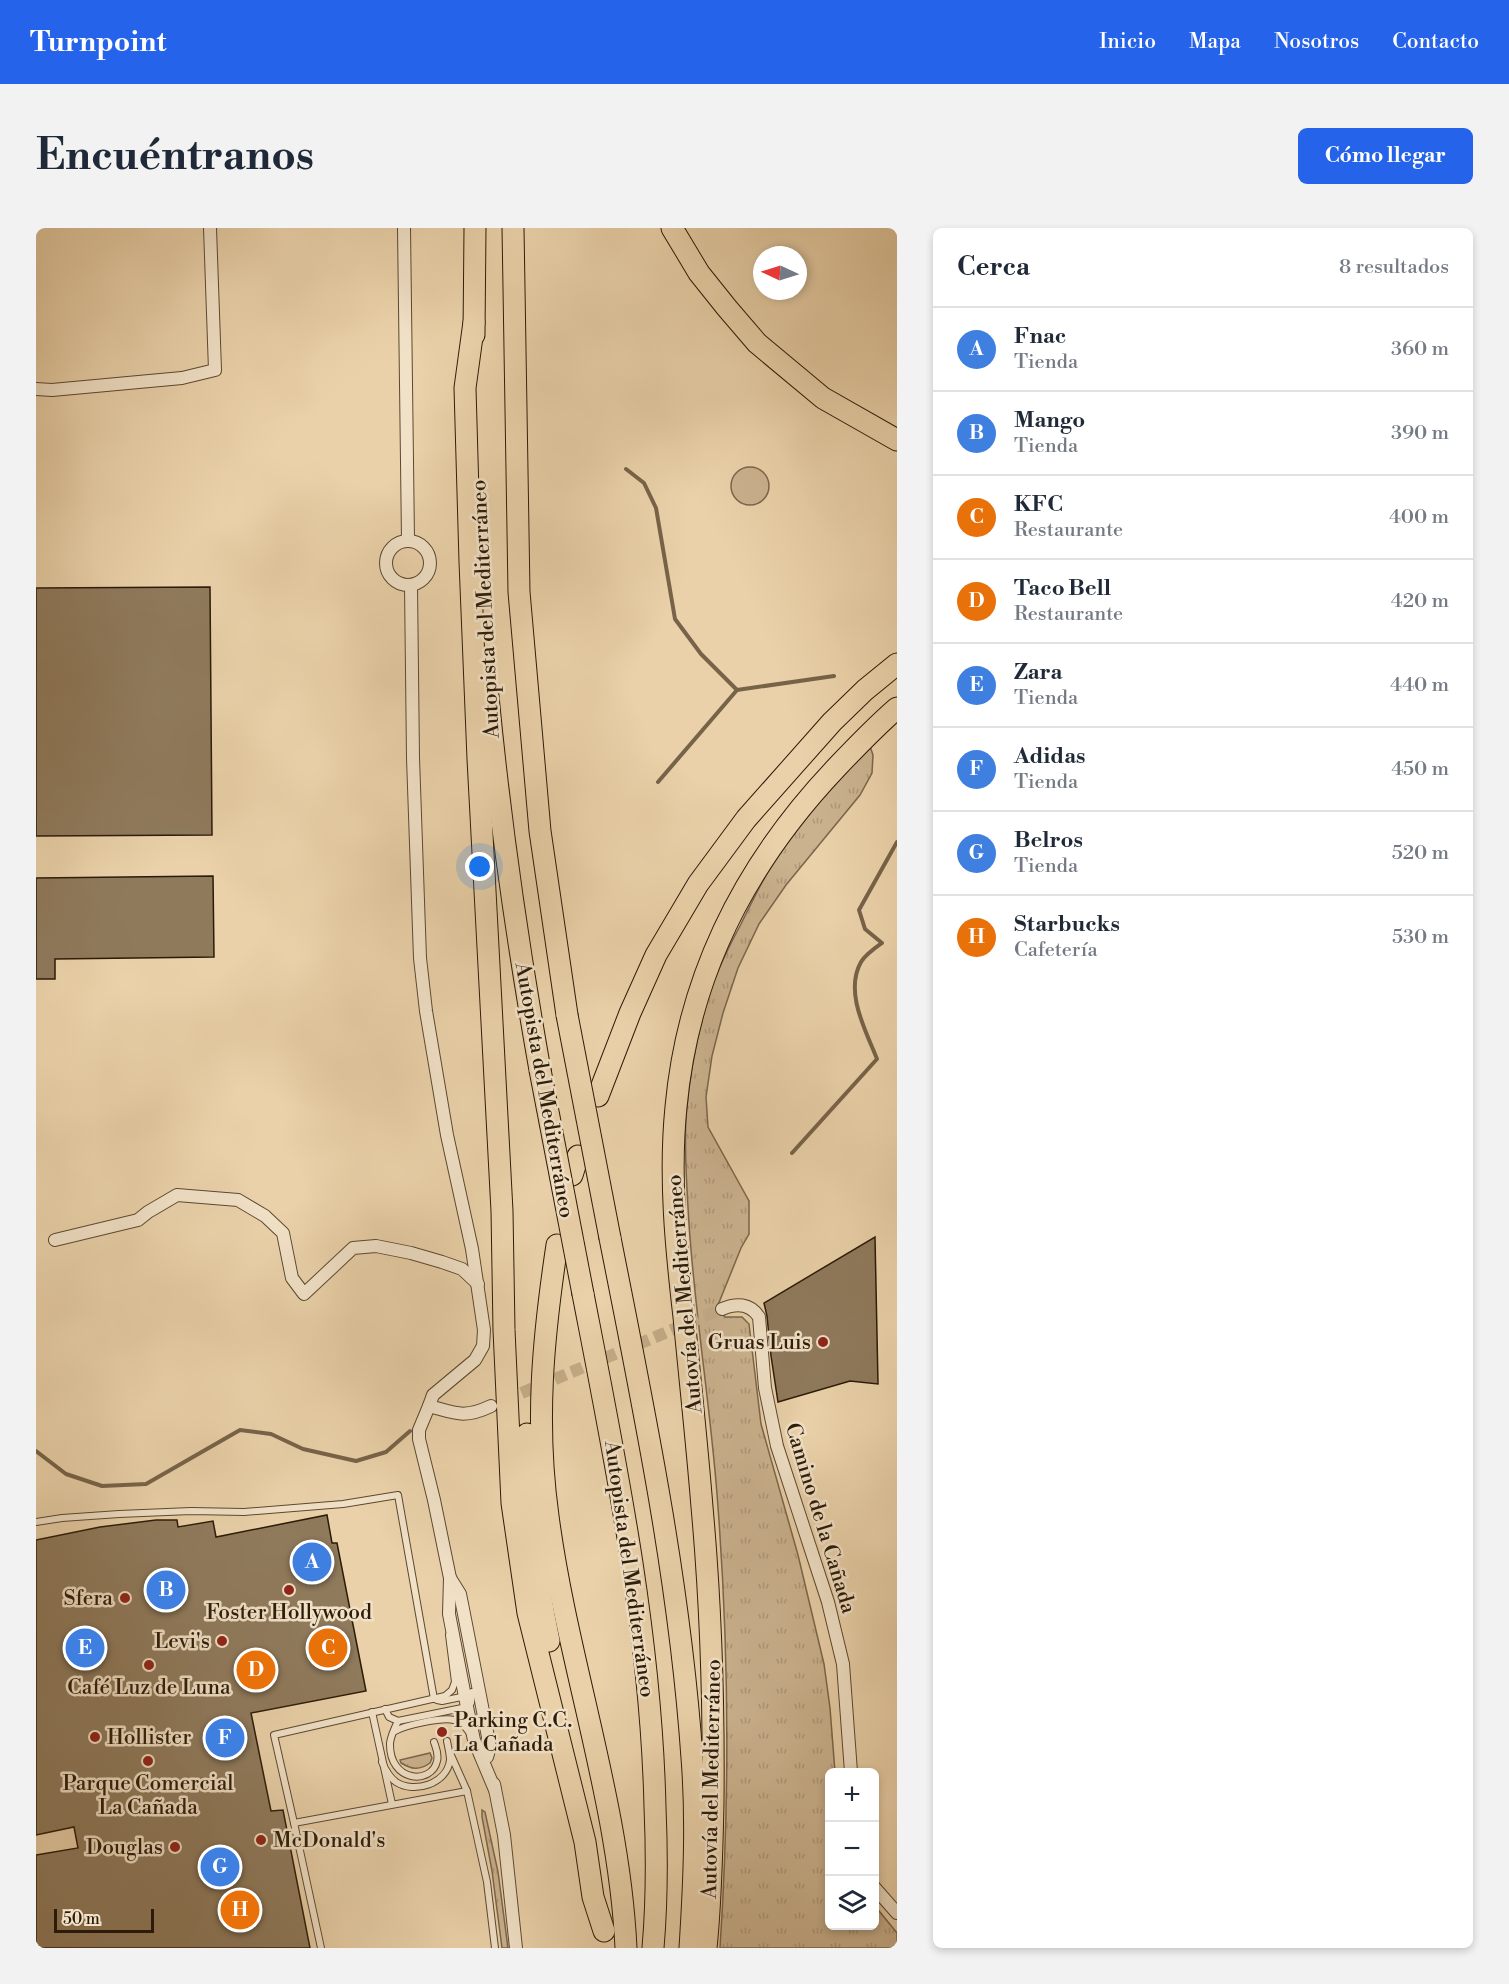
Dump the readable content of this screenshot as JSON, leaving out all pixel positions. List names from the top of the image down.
{
  "streets": {
    "highway": ["Autopista del Mediterráneo", "Autovía del Mediterráneo"],
    "street": ["Camino de la Cañada"]
  },
  "places": [
    "Gruas Luis",
    "Foster Hollywood",
    "Sfera",
    "Levi's",
    "Café Luz de Luna",
    "Parking C.C. La Cañada",
    "Hollister",
    "Parque Comercial La Cañada",
    "McDonald's",
    "Douglas"
  ],
  "scale_bar": "50 m",
  "north": "left",
  "page": {
    "header": "Turnpoint",
    "nav": [
      "Inicio",
      "Mapa",
      "Nosotros",
      "Contacto"
    ],
    "buttons": "Cómo llegar",
    "title": "Encuéntranos",
    "heading": ["Cerca", "8 resultados"],
    "list": [
      {
        "mark": "A",
        "name": "Fnac",
        "note": "Tienda",
        "value": "360 m"
      },
      {
        "mark": "B",
        "name": "Mango",
        "note": "Tienda",
        "value": "390 m"
      },
      {
        "mark": "C",
        "name": "KFC",
        "note": "Restaurante",
        "value": "400 m"
      },
      {
        "mark": "D",
        "name": "Taco Bell",
        "note": "Restaurante",
        "value": "420 m"
      },
      {
        "mark": "E",
        "name": "Zara",
        "note": "Tienda",
        "value": "440 m"
      },
      {
        "mark": "F",
        "name": "Adidas",
        "note": "Tienda",
        "value": "450 m"
      },
      {
        "mark": "G",
        "name": "Belros",
        "note": "Tienda",
        "value": "520 m"
      },
      {
        "mark": "H",
        "name": "Starbucks",
        "note": "Cafetería",
        "value": "530 m"
      }
    ],
    "pins": [
      "A",
      "B",
      "C",
      "E",
      "D",
      "F",
      "G",
      "H"
    ],
    "map_buttons": ["+", "−"],
    "scale": "50 m"
  }
}
